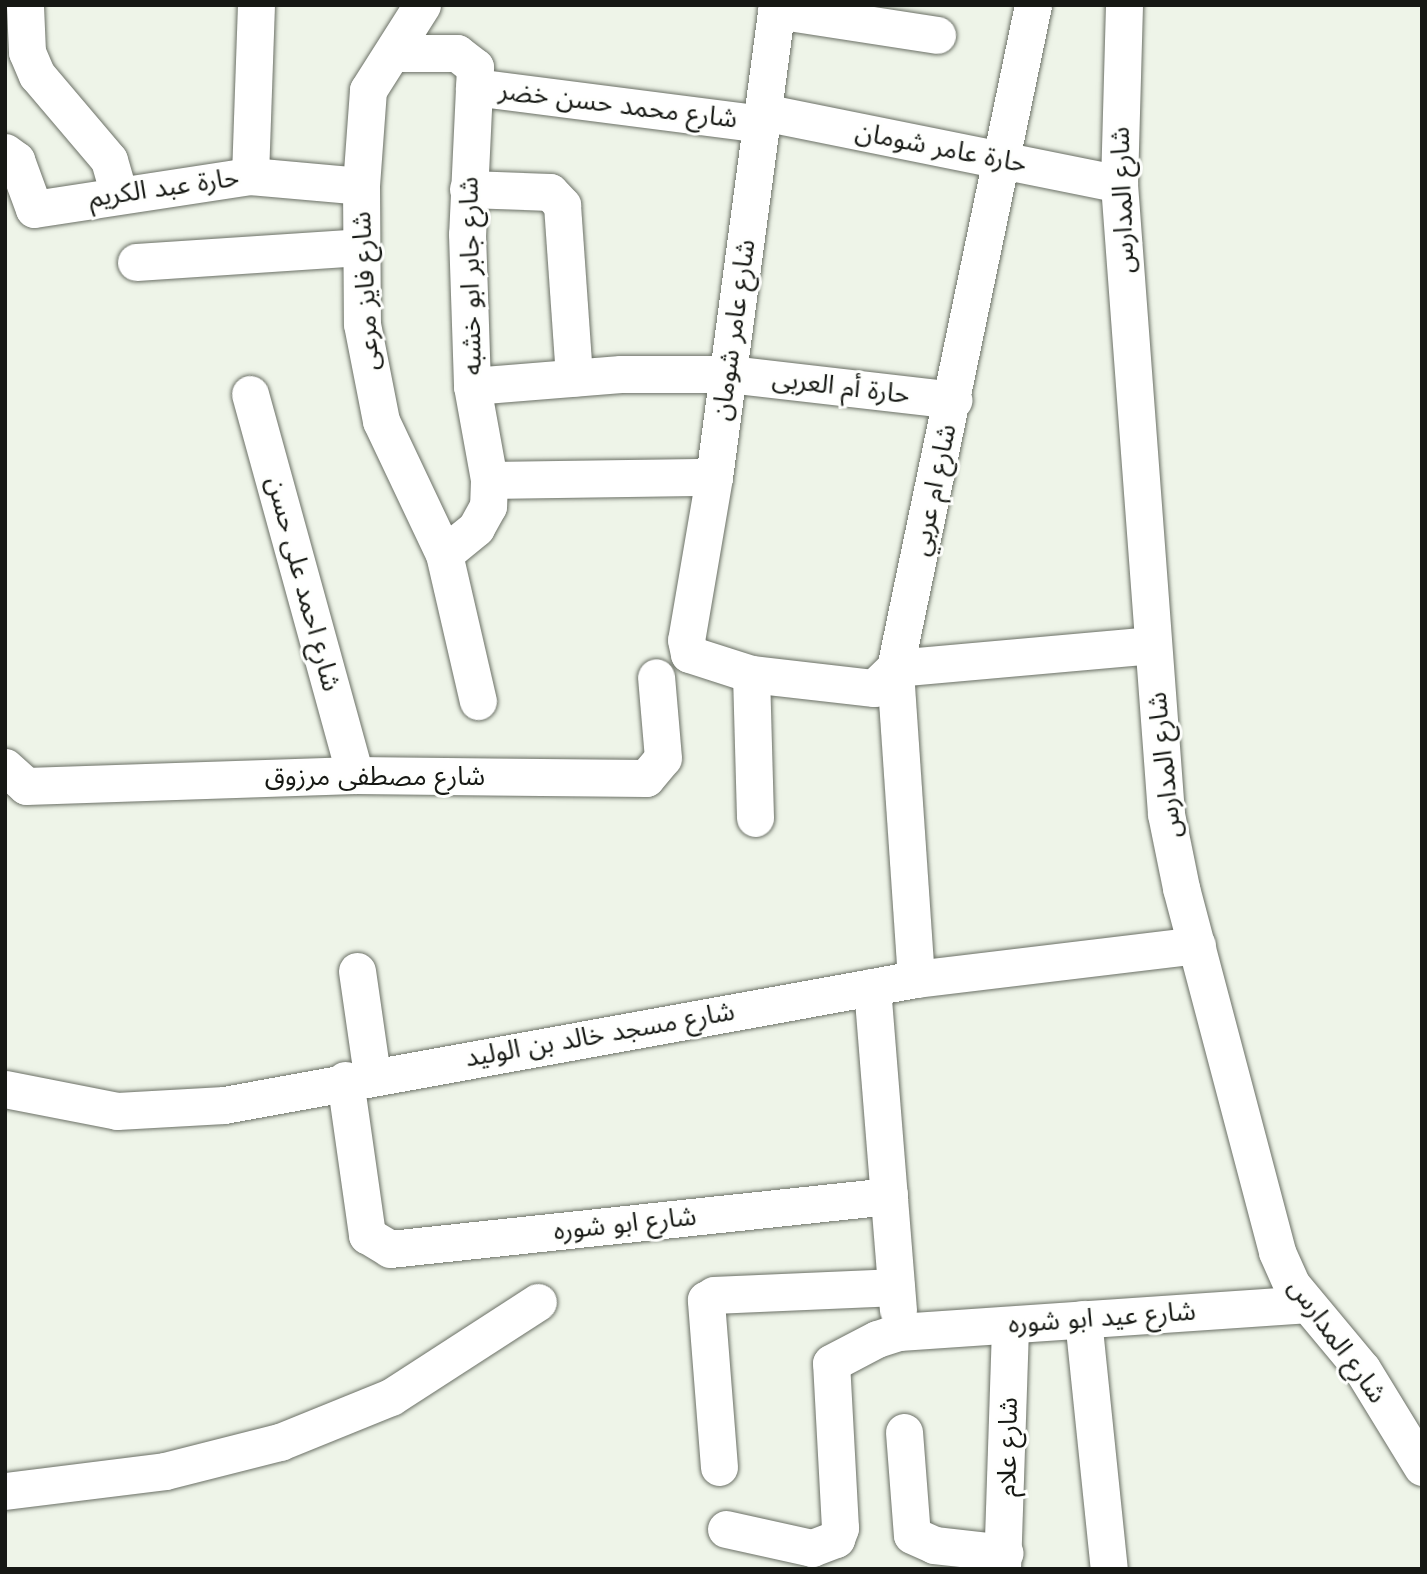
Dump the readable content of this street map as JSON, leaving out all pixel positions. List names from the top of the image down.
{
  "streets": {
    "street": [
      "شارع محمد حسن خضر",
      "حارة عامر شومان",
      "حارة عبد الكريم",
      "شارع المدارس",
      "شارع جابر ابو خشبه",
      "شارع فايز مرعى",
      "شارع عامر شومان",
      "حارة أم العربى",
      "شارع ام عربي",
      "شارع احمد على حسن",
      "شارع مصطفى مرزوق",
      "شارع مسجد خالد بن الوليد",
      "شارع ابو شوره",
      "شارع عيد ابو شوره",
      "شارع علام"
    ]
  },
  "crossings": [
    ["شارع محمد حسن خضر", "حارة عامر شومان"],
    ["شارع محمد حسن خضر", "شارع جابر ابو خشبه"],
    ["شارع محمد حسن خضر", "شارع عامر شومان"],
    ["حارة عامر شومان", "شارع المدارس"],
    ["حارة عامر شومان", "شارع عامر شومان"],
    ["حارة عامر شومان", "شارع ام عربي"],
    ["حارة عبد الكريم", "شارع فايز مرعى"],
    ["شارع المدارس", "شارع مسجد خالد بن الوليد"],
    ["شارع المدارس", "شارع عيد ابو شوره"],
    ["شارع جابر ابو خشبه", "شارع فايز مرعى"],
    ["شارع جابر ابو خشبه", "حارة أم العربى"],
    ["شارع عامر شومان", "حارة أم العربى"],
    ["حارة أم العربى", "شارع ام عربي"],
    ["شارع ام عربي", "شارع مسجد خالد بن الوليد"],
    ["شارع احمد على حسن", "شارع مصطفى مرزوق"],
    ["شارع مسجد خالد بن الوليد", "شارع ابو شوره"],
    ["شارع عيد ابو شوره", "شارع علام"]
  ]
}
